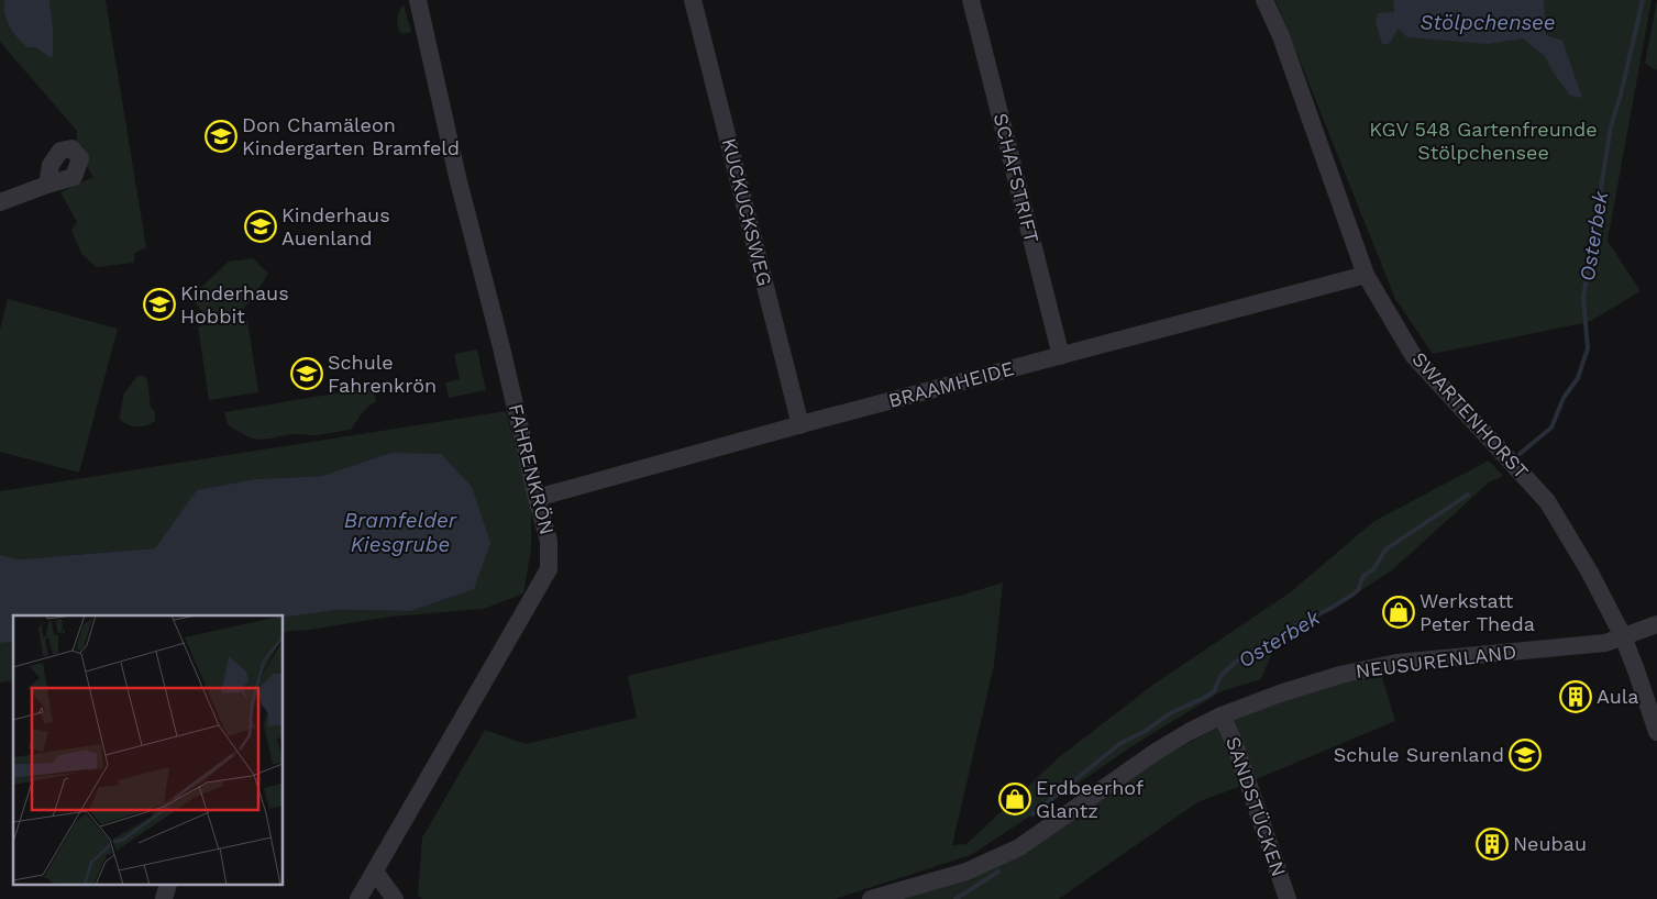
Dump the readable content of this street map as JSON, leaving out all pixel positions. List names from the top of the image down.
{
  "streets": {
    "street": [
      "SCHAFSTRIFT",
      "KUCKUCKSWEG",
      "BRAAMHEIDE",
      "SWARTENHORST",
      "FAHRENKRÖN",
      "NEUSURENLAND",
      "SANDSTÜCKEN"
    ]
  },
  "crossings": [
    ["SCHAFSTRIFT", "BRAAMHEIDE"],
    ["KUCKUCKSWEG", "BRAAMHEIDE"],
    ["BRAAMHEIDE", "SWARTENHORST"],
    ["BRAAMHEIDE", "FAHRENKRÖN"],
    ["SWARTENHORST", "NEUSURENLAND"],
    ["NEUSURENLAND", "SANDSTÜCKEN"]
  ],
  "water": ["Stölpchensee", "Osterbek", "Bramfelder Kiesgrube"],
  "parks": ["KGV 548 Gartenfreunde Stölpchensee"],
  "places": {
    "school or university": [
      "Don Chamäleon Kindergarten Bramfeld",
      "Kinderhaus Auenland",
      "Kinderhaus Hobbit",
      "Schule Fahrenkrön",
      "Schule Surenland"
    ],
    "shop": ["Werkstatt Peter Theda", "Erdbeerhof Glantz"],
    "building": ["Aula", "Neubau"]
  }
}
